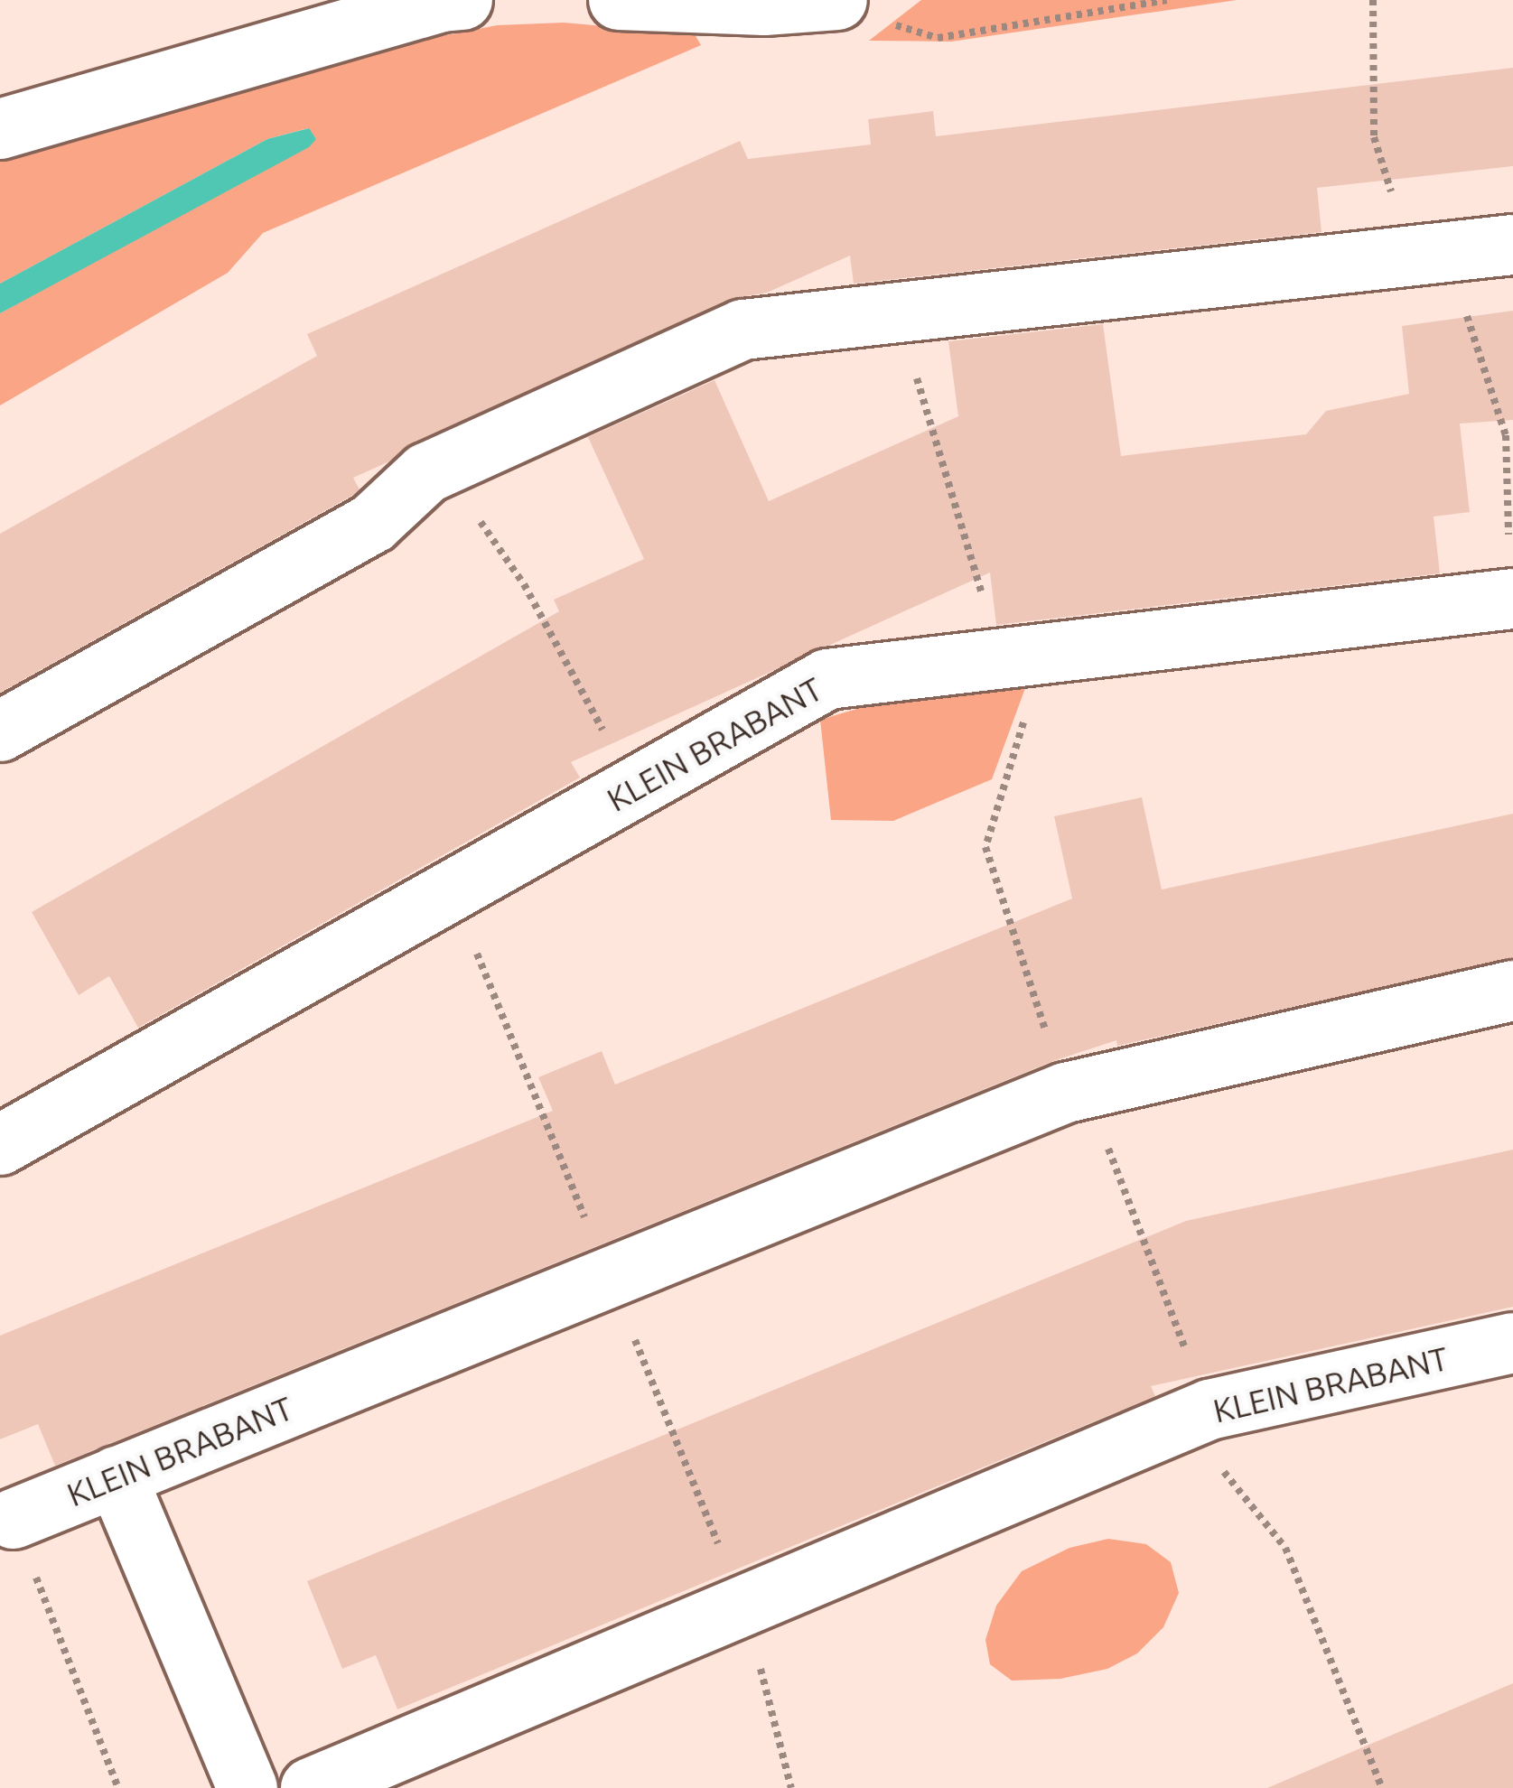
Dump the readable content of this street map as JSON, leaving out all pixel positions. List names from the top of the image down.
{
  "streets": {
    "street": ["KLEIN BRABANT"]
  }
}
